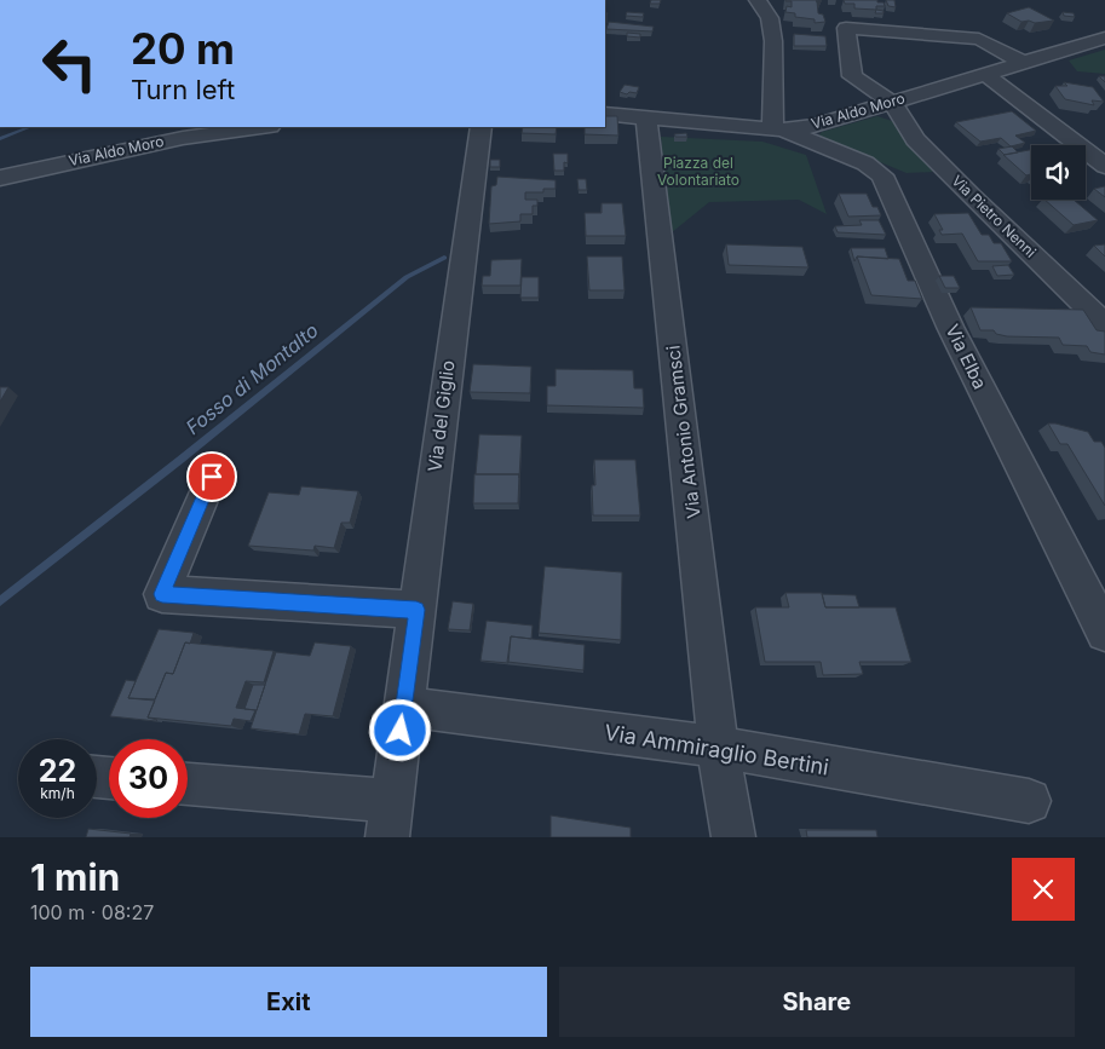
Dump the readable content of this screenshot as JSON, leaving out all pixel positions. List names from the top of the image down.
{
  "streets": {
    "street": [
      "Via Aldo Moro",
      "Via Pietro Nenni",
      "Via Elba",
      "Via del Giglio",
      "Via Antonio Gramsci",
      "Via Ammiraglio Bertini"
    ]
  },
  "crossings": [
    ["Via Aldo Moro", "Via Pietro Nenni"],
    ["Via Aldo Moro", "Via Elba"],
    ["Via Aldo Moro", "Via Antonio Gramsci"],
    ["Via del Giglio", "Via Ammiraglio Bertini"],
    ["Via Antonio Gramsci", "Via Ammiraglio Bertini"]
  ],
  "water": ["Fosso di Montalto"],
  "parks": ["Piazza del Volontariato"],
  "page": {
    "turn": ["20 m", "Turn left"],
    "speed": "22 km/h",
    "limit": "30",
    "heading": ["1 min", "100 m · 08:27"],
    "buttons": ["Exit", "Share"]
  }
}
